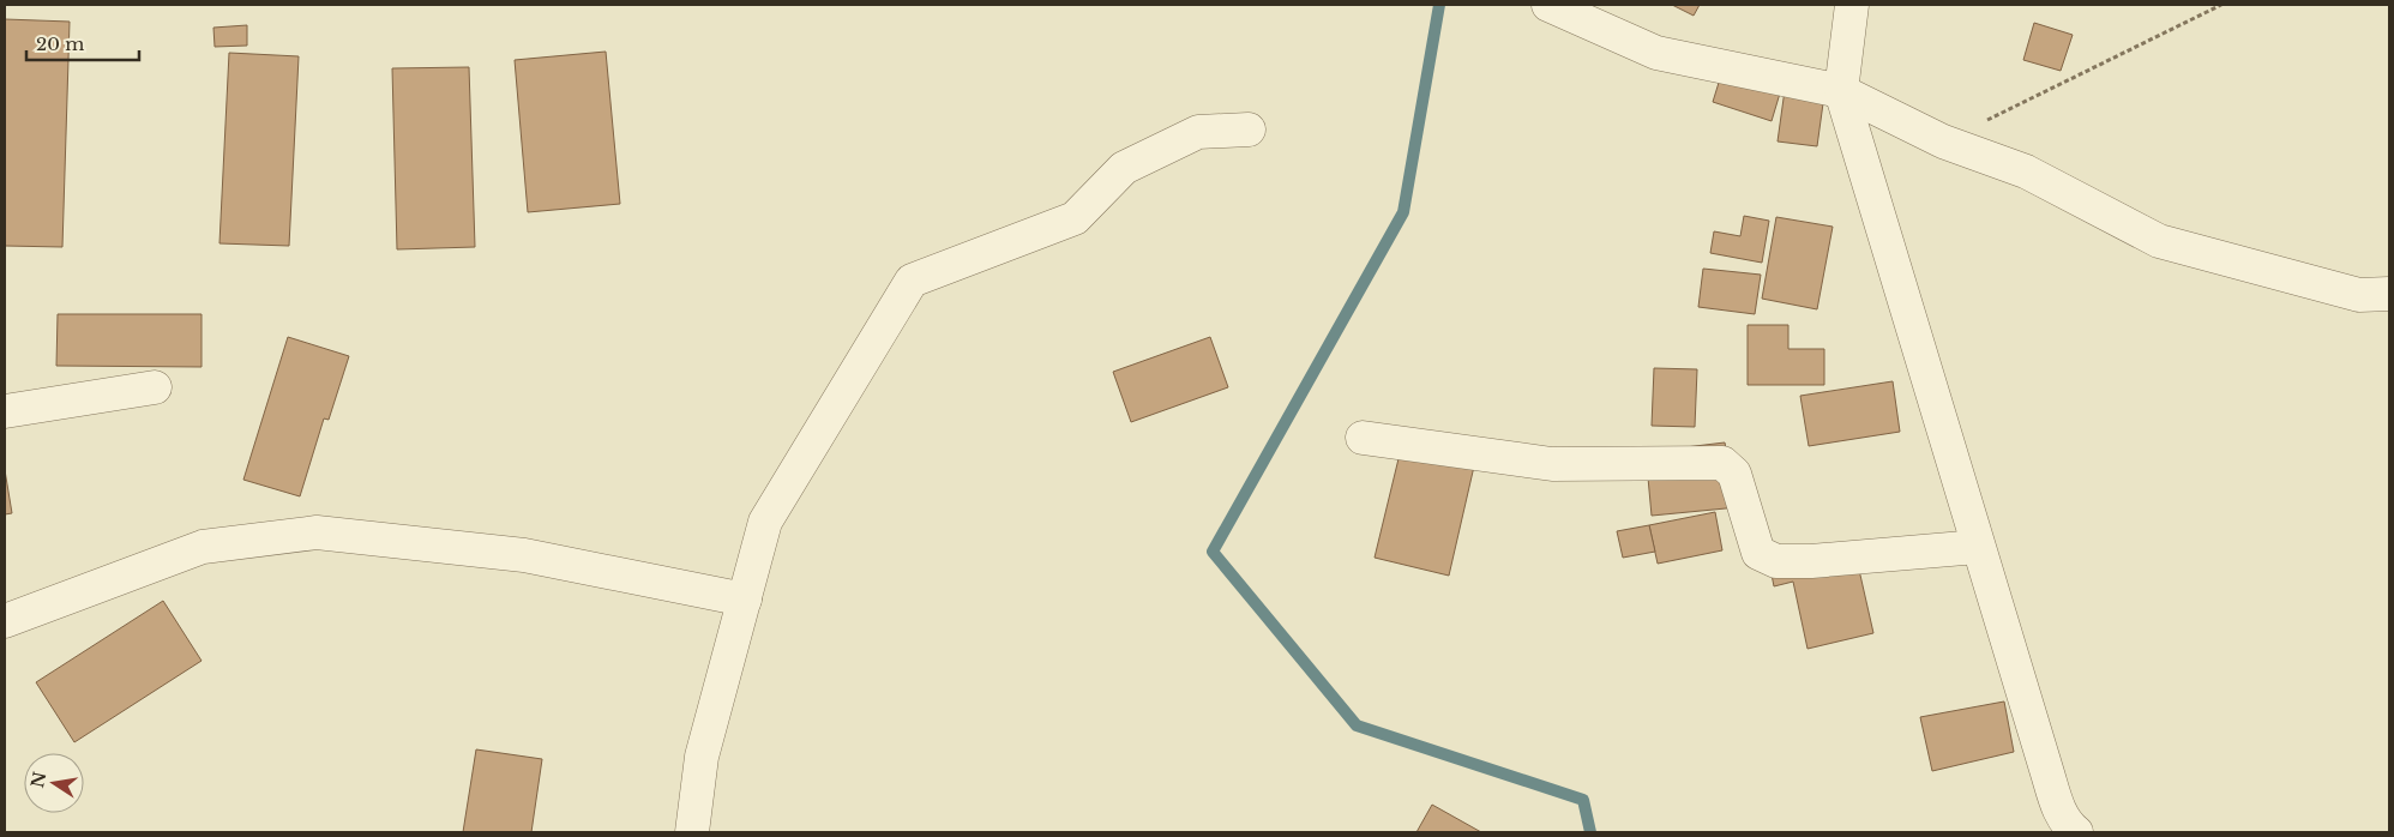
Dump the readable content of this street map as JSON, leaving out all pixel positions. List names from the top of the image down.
{
  "scale_bar": "20 m",
  "north": "left"
}
